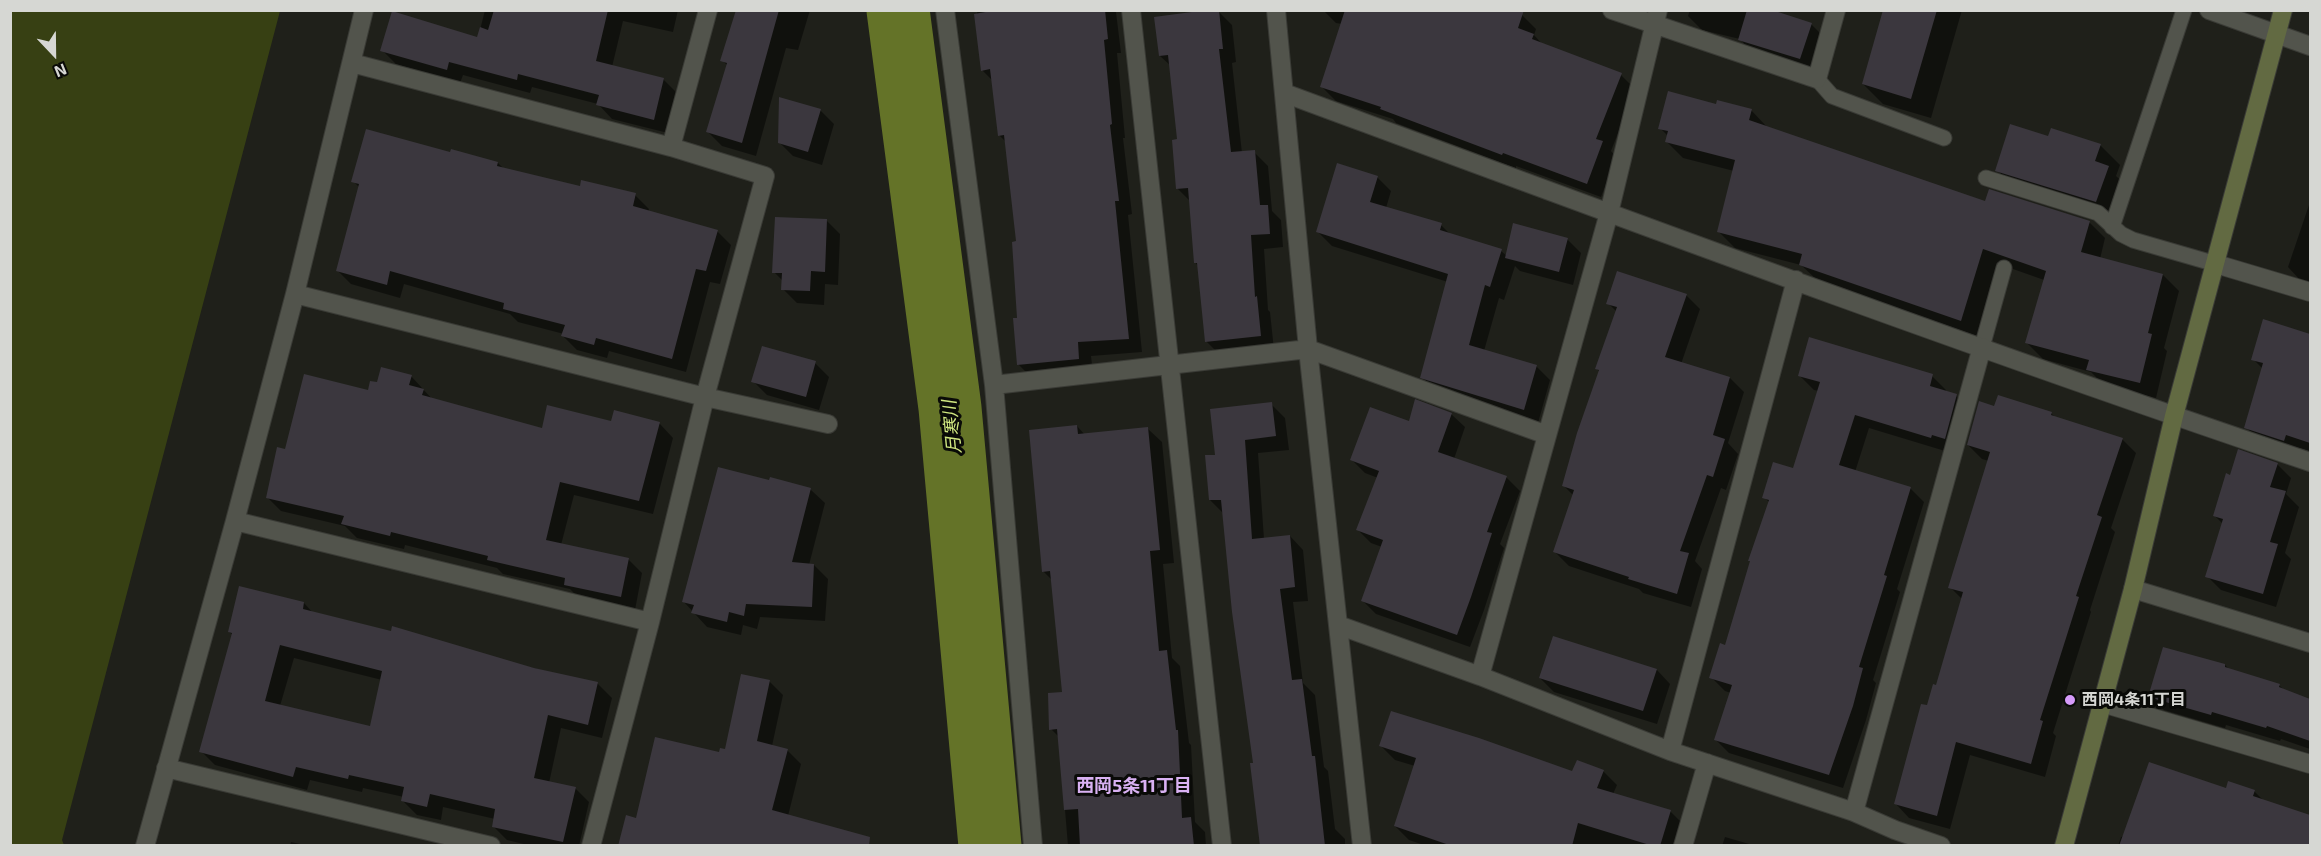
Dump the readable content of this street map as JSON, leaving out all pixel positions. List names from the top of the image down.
{
  "districts": ["西岡5条11丁目"],
  "water": ["月寒川"],
  "places": ["西岡4条11丁目"],
  "north": "bottom"
}
